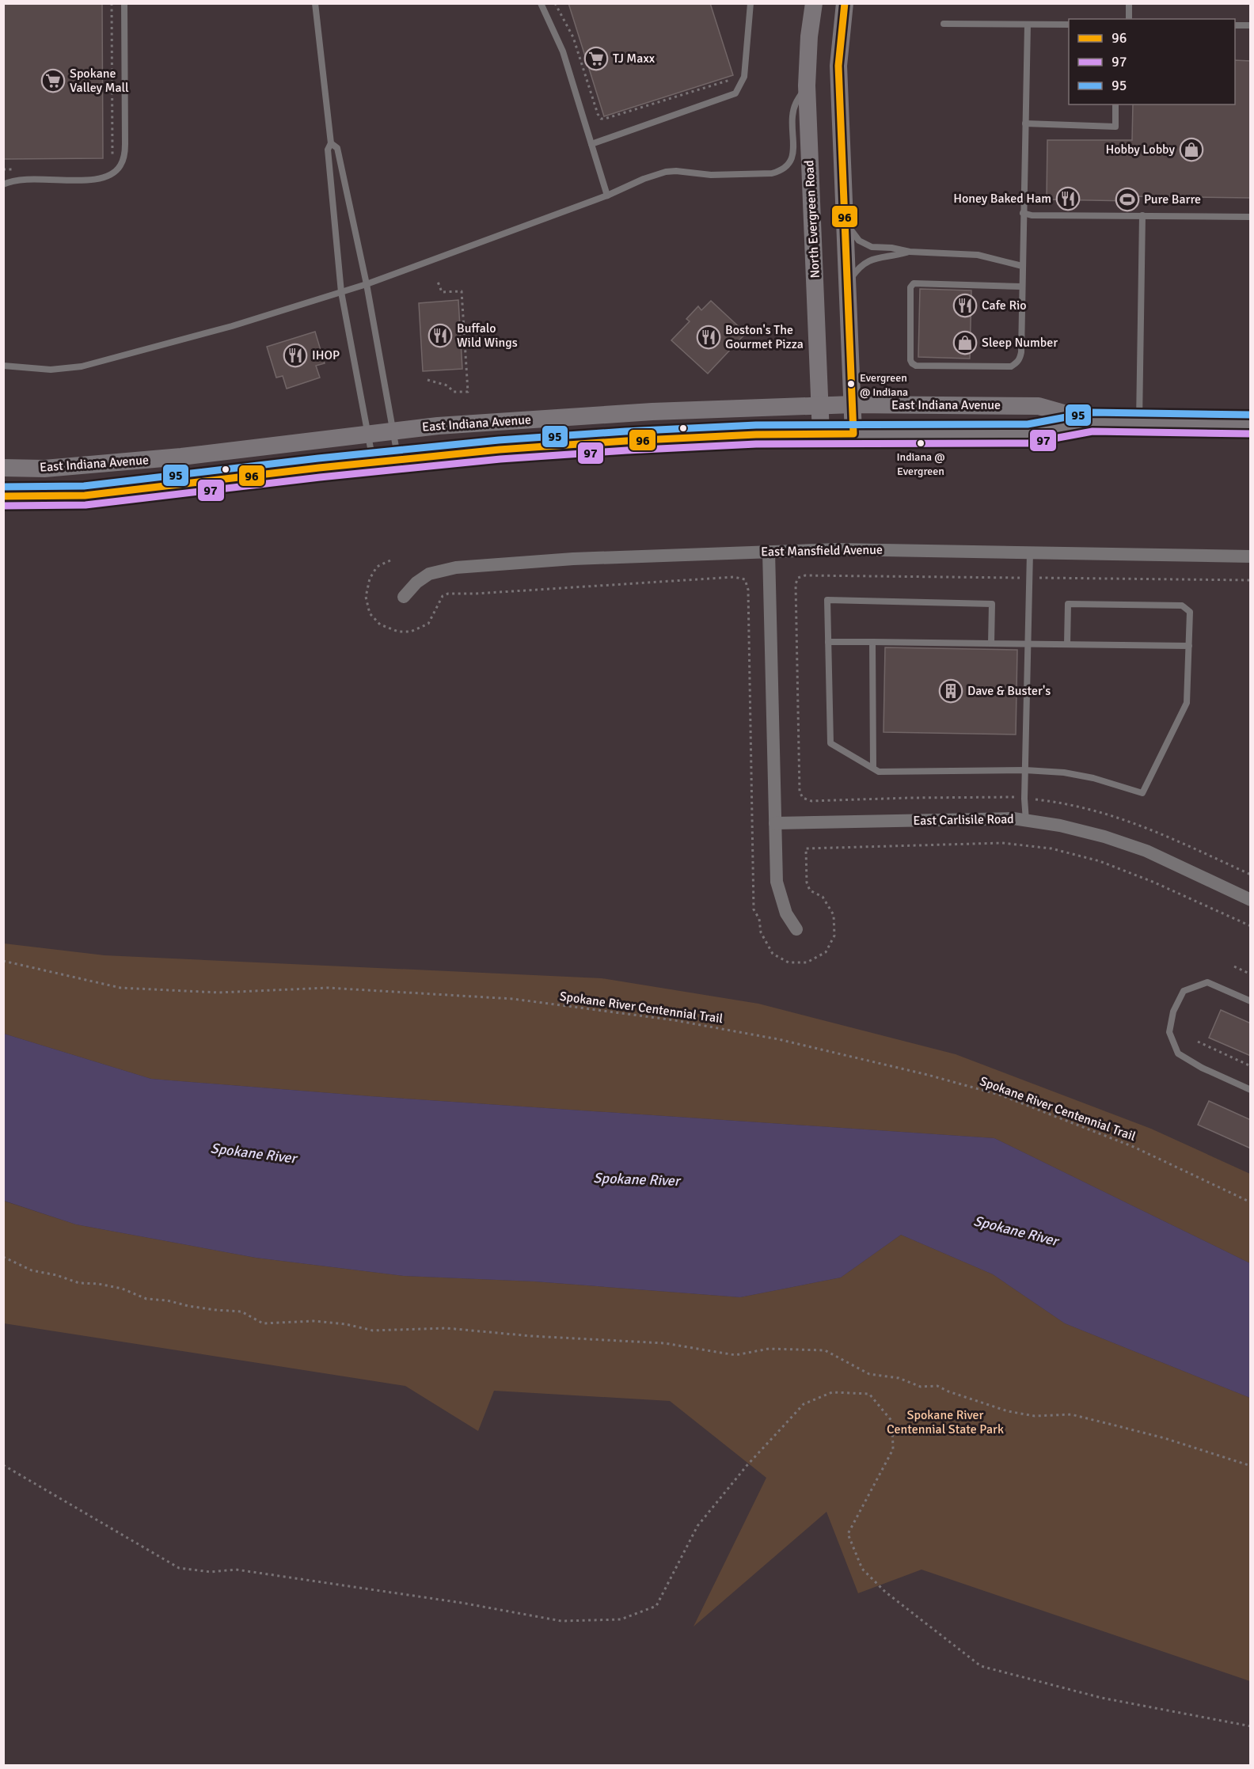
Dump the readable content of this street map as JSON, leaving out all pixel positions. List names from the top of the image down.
{
  "streets": {
    "main road": ["North Evergreen Road", "East Indiana Avenue"],
    "street": ["East Mansfield Avenue", "East Carlisile Road"],
    "path": ["Spokane River Centennial Trail"]
  },
  "crossings": [
    ["North Evergreen Road", "East Indiana Avenue"]
  ],
  "water": ["Spokane River"],
  "parks": ["Spokane River Centennial State Park"],
  "places": {
    "supermarket": ["TJ Maxx", "Spokane Valley Mall"],
    "shop": ["Hobby Lobby", "Sleep Number"],
    "restaurant": [
      "Honey Baked Ham",
      "Cafe Rio",
      "Buffalo Wild Wings",
      "Boston's The Gourmet Pizza",
      "IHOP"
    ],
    "sports": ["Pure Barre"],
    "other": ["Evergreen @ Indiana", "Indiana @ Evergreen"],
    "building": ["Dave & Buster's"]
  },
  "lines": ["transit line 96", "transit line 95", "transit line 97"],
  "legend": ["96", "97", "95"]
}
